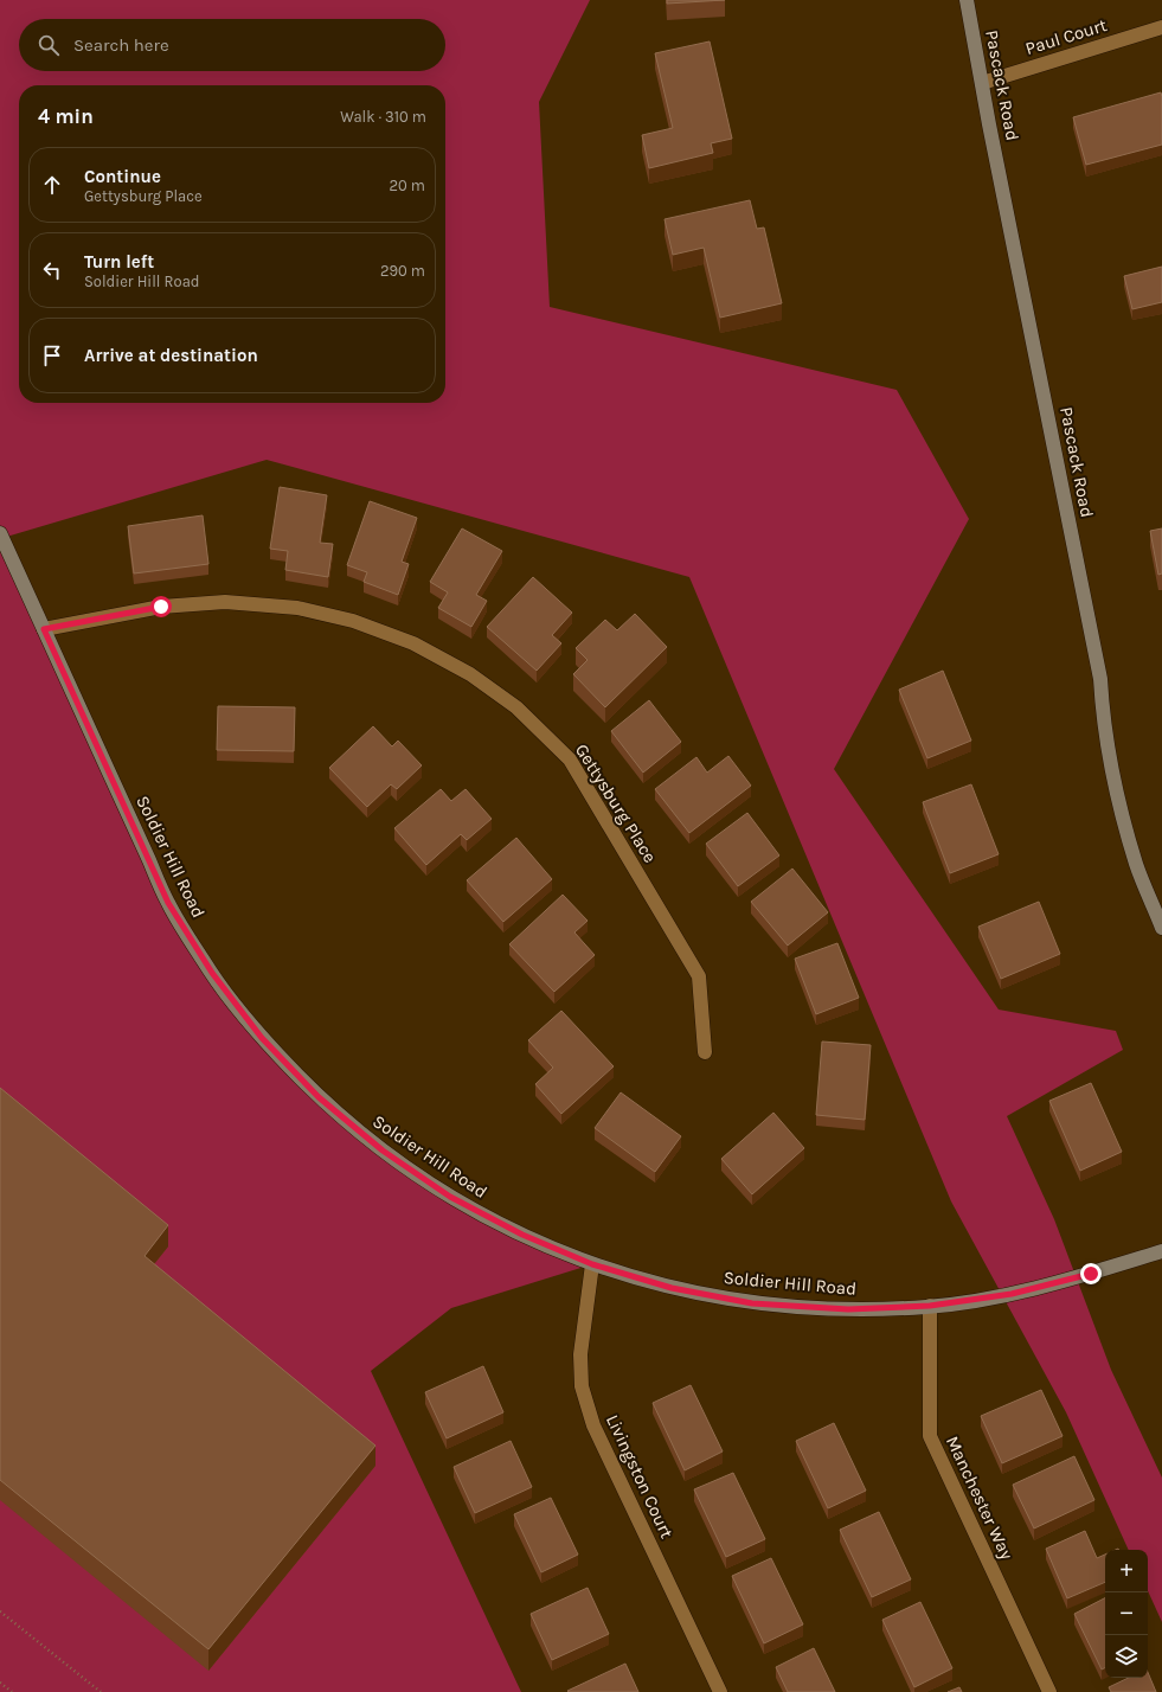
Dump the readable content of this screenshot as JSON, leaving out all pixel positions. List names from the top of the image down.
{
  "streets": {
    "street": [
      "Paul Court",
      "Pascack Road",
      "Gettysburg Place",
      "Soldier Hill Road",
      "Livingston Court",
      "Manchester Way"
    ]
  },
  "crossings": [
    ["Paul Court", "Pascack Road"],
    ["Gettysburg Place", "Soldier Hill Road"],
    ["Soldier Hill Road", "Livingston Court"],
    ["Soldier Hill Road", "Manchester Way"]
  ],
  "page": {
    "search": "Search here",
    "heading": ["4 min", "Walk · 310 m"],
    "list": [
      ["Continue", "Gettysburg Place", "20 m"],
      ["Turn left", "Soldier Hill Road", "290 m"],
      "Arrive at destination"
    ],
    "map_buttons": ["+", "−"]
  }
}
